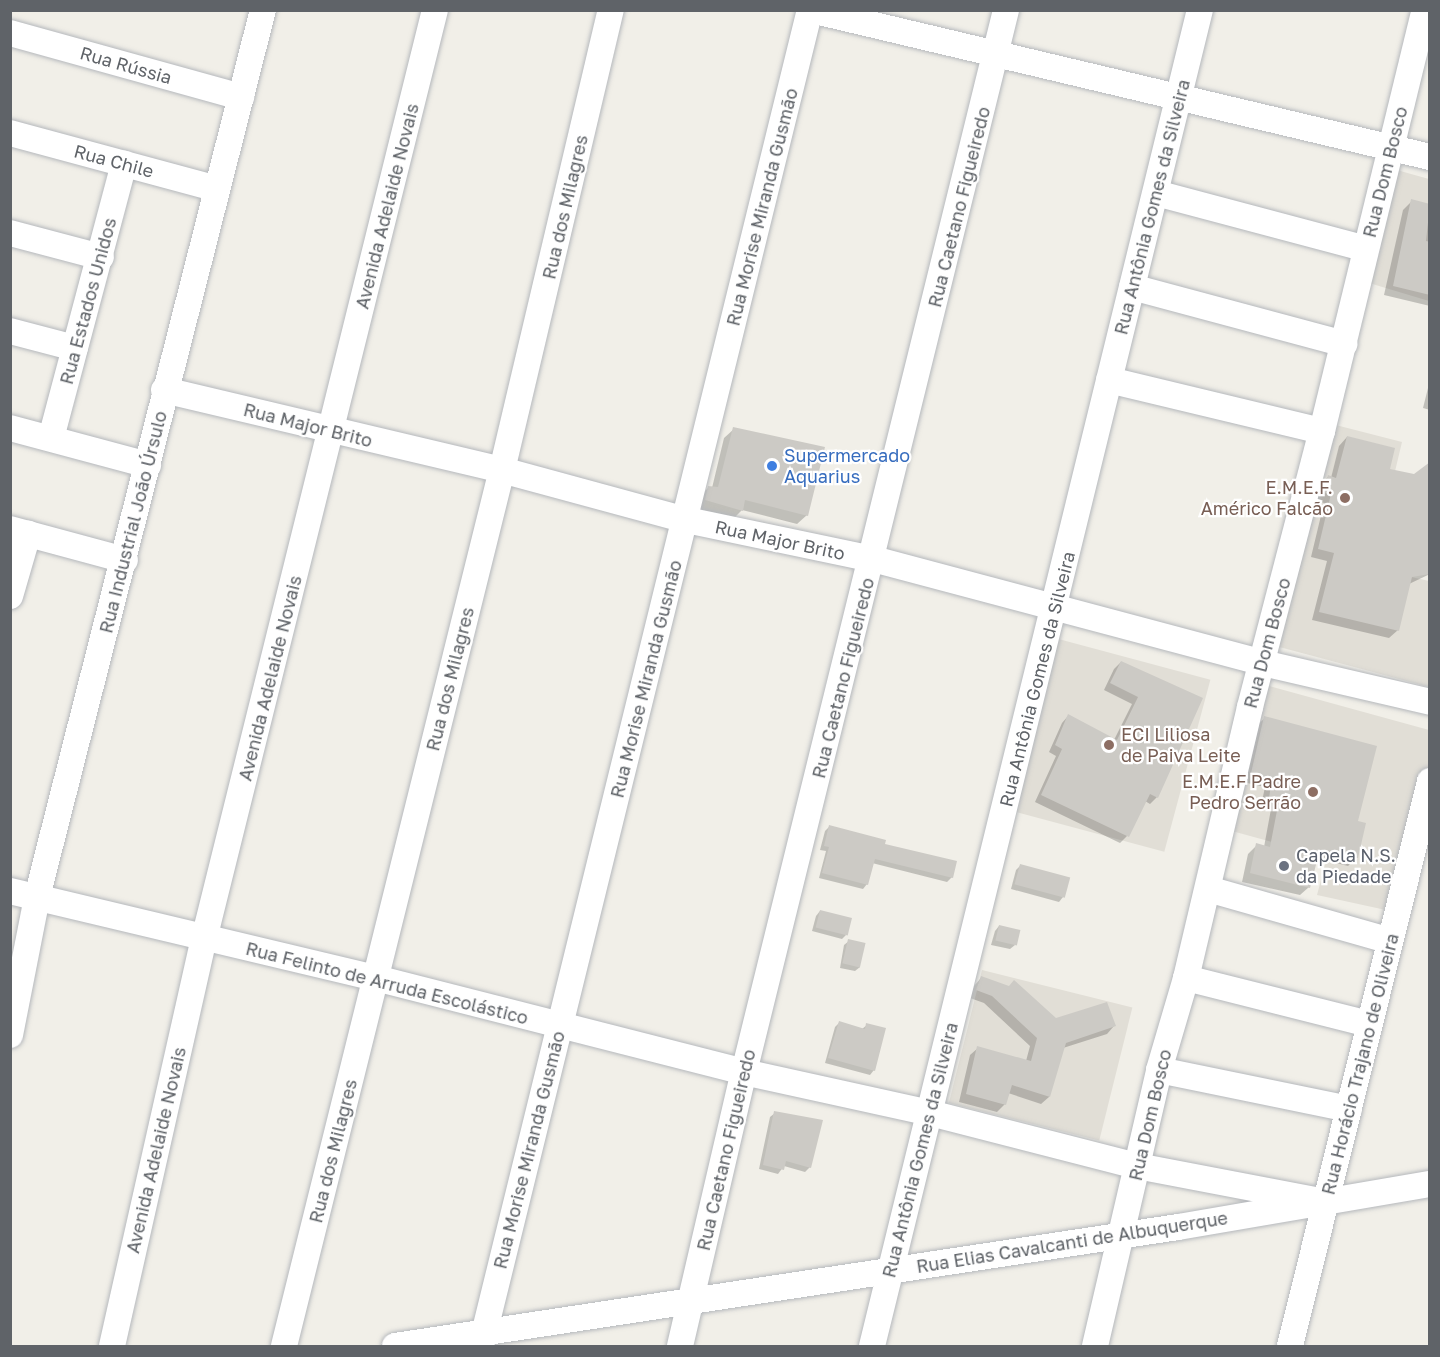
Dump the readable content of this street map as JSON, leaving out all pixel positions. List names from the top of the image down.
{
  "streets": {
    "street": [
      "Rua Rússia",
      "Rua Chile",
      "Rua Dom Bosco",
      "Avenida Adelaide Novais",
      "Rua dos Milagres",
      "Rua Morise Miranda Gusmão",
      "Rua Caetano Figueiredo",
      "Rua Antônia Gomes da Silveira",
      "Rua Estados Unidos",
      "Rua Major Brito",
      "Rua Industrial João Úrsulo",
      "Rua Felinto de Arruda Escolástico",
      "Rua Horácio Trajano de Oliveira",
      "Rua Elias Cavalcanti de Albuquerque"
    ]
  },
  "crossings": [
    ["Rua Rússia", "Rua Industrial João Úrsulo"],
    ["Rua Chile", "Rua Estados Unidos"],
    ["Rua Chile", "Rua Industrial João Úrsulo"],
    ["Rua Dom Bosco", "Rua Major Brito"],
    ["Rua Dom Bosco", "Rua Felinto de Arruda Escolástico"],
    ["Rua Dom Bosco", "Rua Elias Cavalcanti de Albuquerque"],
    ["Avenida Adelaide Novais", "Rua Major Brito"],
    ["Avenida Adelaide Novais", "Rua Felinto de Arruda Escolástico"],
    ["Rua dos Milagres", "Rua Major Brito"],
    ["Rua dos Milagres", "Rua Felinto de Arruda Escolástico"],
    ["Rua Morise Miranda Gusmão", "Rua Major Brito"],
    ["Rua Morise Miranda Gusmão", "Rua Felinto de Arruda Escolástico"],
    ["Rua Morise Miranda Gusmão", "Rua Elias Cavalcanti de Albuquerque"],
    ["Rua Caetano Figueiredo", "Rua Major Brito"],
    ["Rua Caetano Figueiredo", "Rua Felinto de Arruda Escolástico"],
    ["Rua Caetano Figueiredo", "Rua Elias Cavalcanti de Albuquerque"],
    ["Rua Antônia Gomes da Silveira", "Rua Major Brito"],
    ["Rua Antônia Gomes da Silveira", "Rua Felinto de Arruda Escolástico"],
    ["Rua Antônia Gomes da Silveira", "Rua Elias Cavalcanti de Albuquerque"],
    ["Rua Major Brito", "Rua Industrial João Úrsulo"],
    ["Rua Industrial João Úrsulo", "Rua Felinto de Arruda Escolástico"],
    ["Rua Felinto de Arruda Escolástico", "Rua Horácio Trajano de Oliveira"],
    ["Rua Felinto de Arruda Escolástico", "Rua Elias Cavalcanti de Albuquerque"],
    ["Rua Horácio Trajano de Oliveira", "Rua Elias Cavalcanti de Albuquerque"]
  ],
  "places": [
    "Supermercado Aquarius",
    "E.M.E.F. Américo Falcão",
    "ECI Liliosa de Paiva Leite",
    "E.M.E.F Padre Pedro Serrão",
    "Capela N.S. da Piedade"
  ]
}
